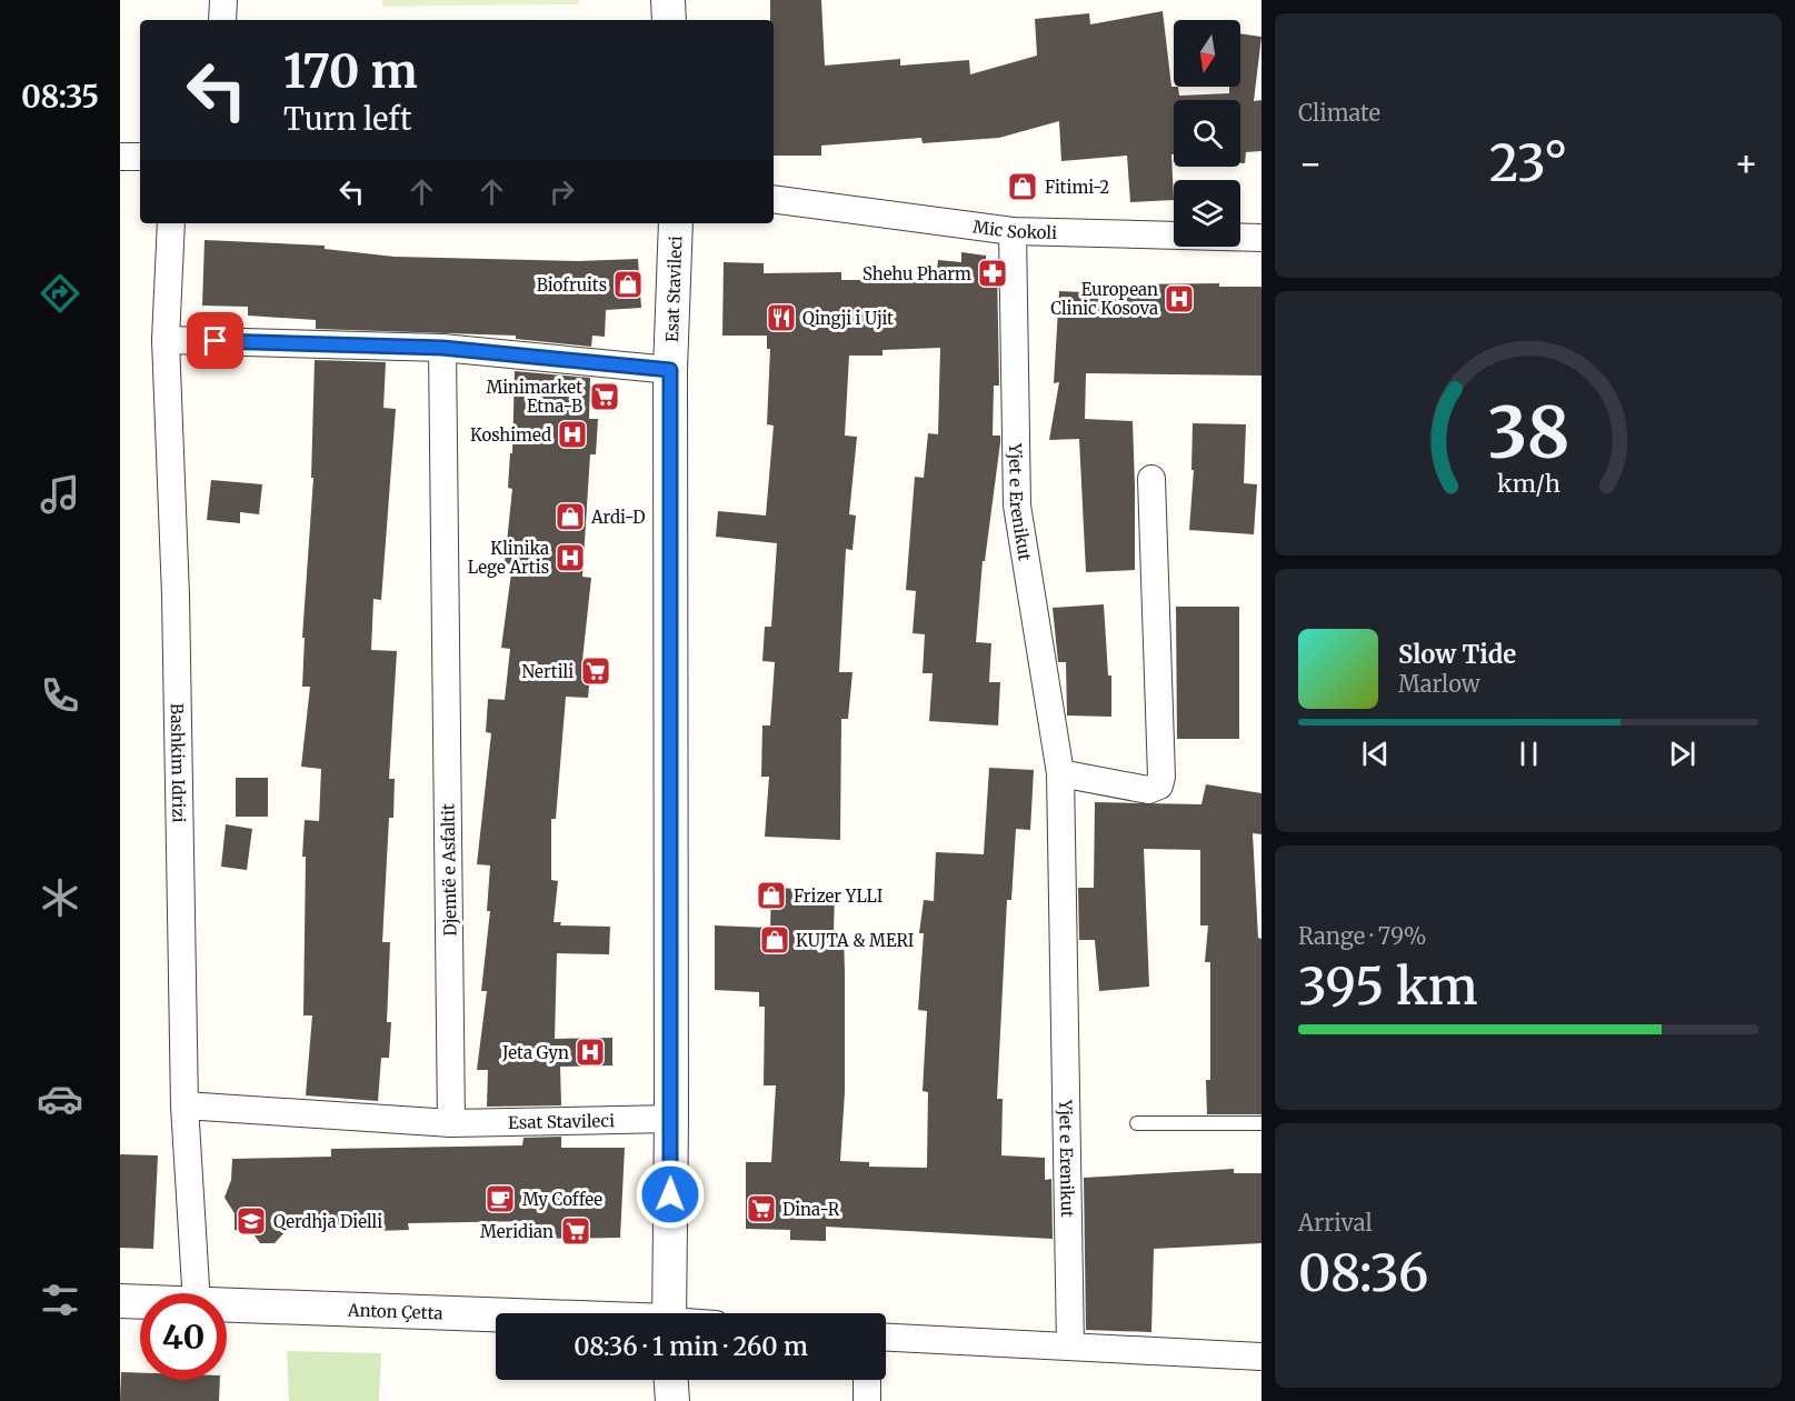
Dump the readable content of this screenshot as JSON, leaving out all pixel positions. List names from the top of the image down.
{
  "streets": {
    "street": [
      "Mic Sokoli",
      "Esat Stavileci",
      "Yjet e Erenikut",
      "Bashkim Idrizi",
      "Djemtë e Asfaltit",
      "Anton Çetta"
    ]
  },
  "crossings": [
    ["Mic Sokoli", "Yjet e Erenikut"],
    ["Esat Stavileci", "Djemtë e Asfaltit"]
  ],
  "places": {
    "shop": [
      "Fitimi-2",
      "Biofruits",
      "Ardi-D",
      "Frizer YLLI",
      "KUJTA & MERI"
    ],
    "pharmacy": ["Shehu Pharm"],
    "hospital": [
      "European Clinic Kosova",
      "Koshimed",
      "Klinika Lege Artis",
      "Jeta Gyn"
    ],
    "restaurant": ["Qingji i Ujit"],
    "supermarket": [
      "Minimarket Etna-B",
      "Nertili",
      "Dina-R",
      "Meridian"
    ],
    "cafe": ["My Coffee"],
    "school or university": ["Qerdhja Dielli"]
  },
  "north": "bottom",
  "page": {
    "tabs": "08:35",
    "tile": [
      "Climate",
      ["Range · 79%", "395 km"],
      ["Arrival", "08:36"]
    ],
    "turn": ["170 m", "Turn left"],
    "heat": ["−", "23°", "+"],
    "song": ["Slow Tide", "Marlow"],
    "limit": "40",
    "trip": "08:36 · 1 min · 260 m",
    "gauge": ["38", "km/h"]
  }
}
